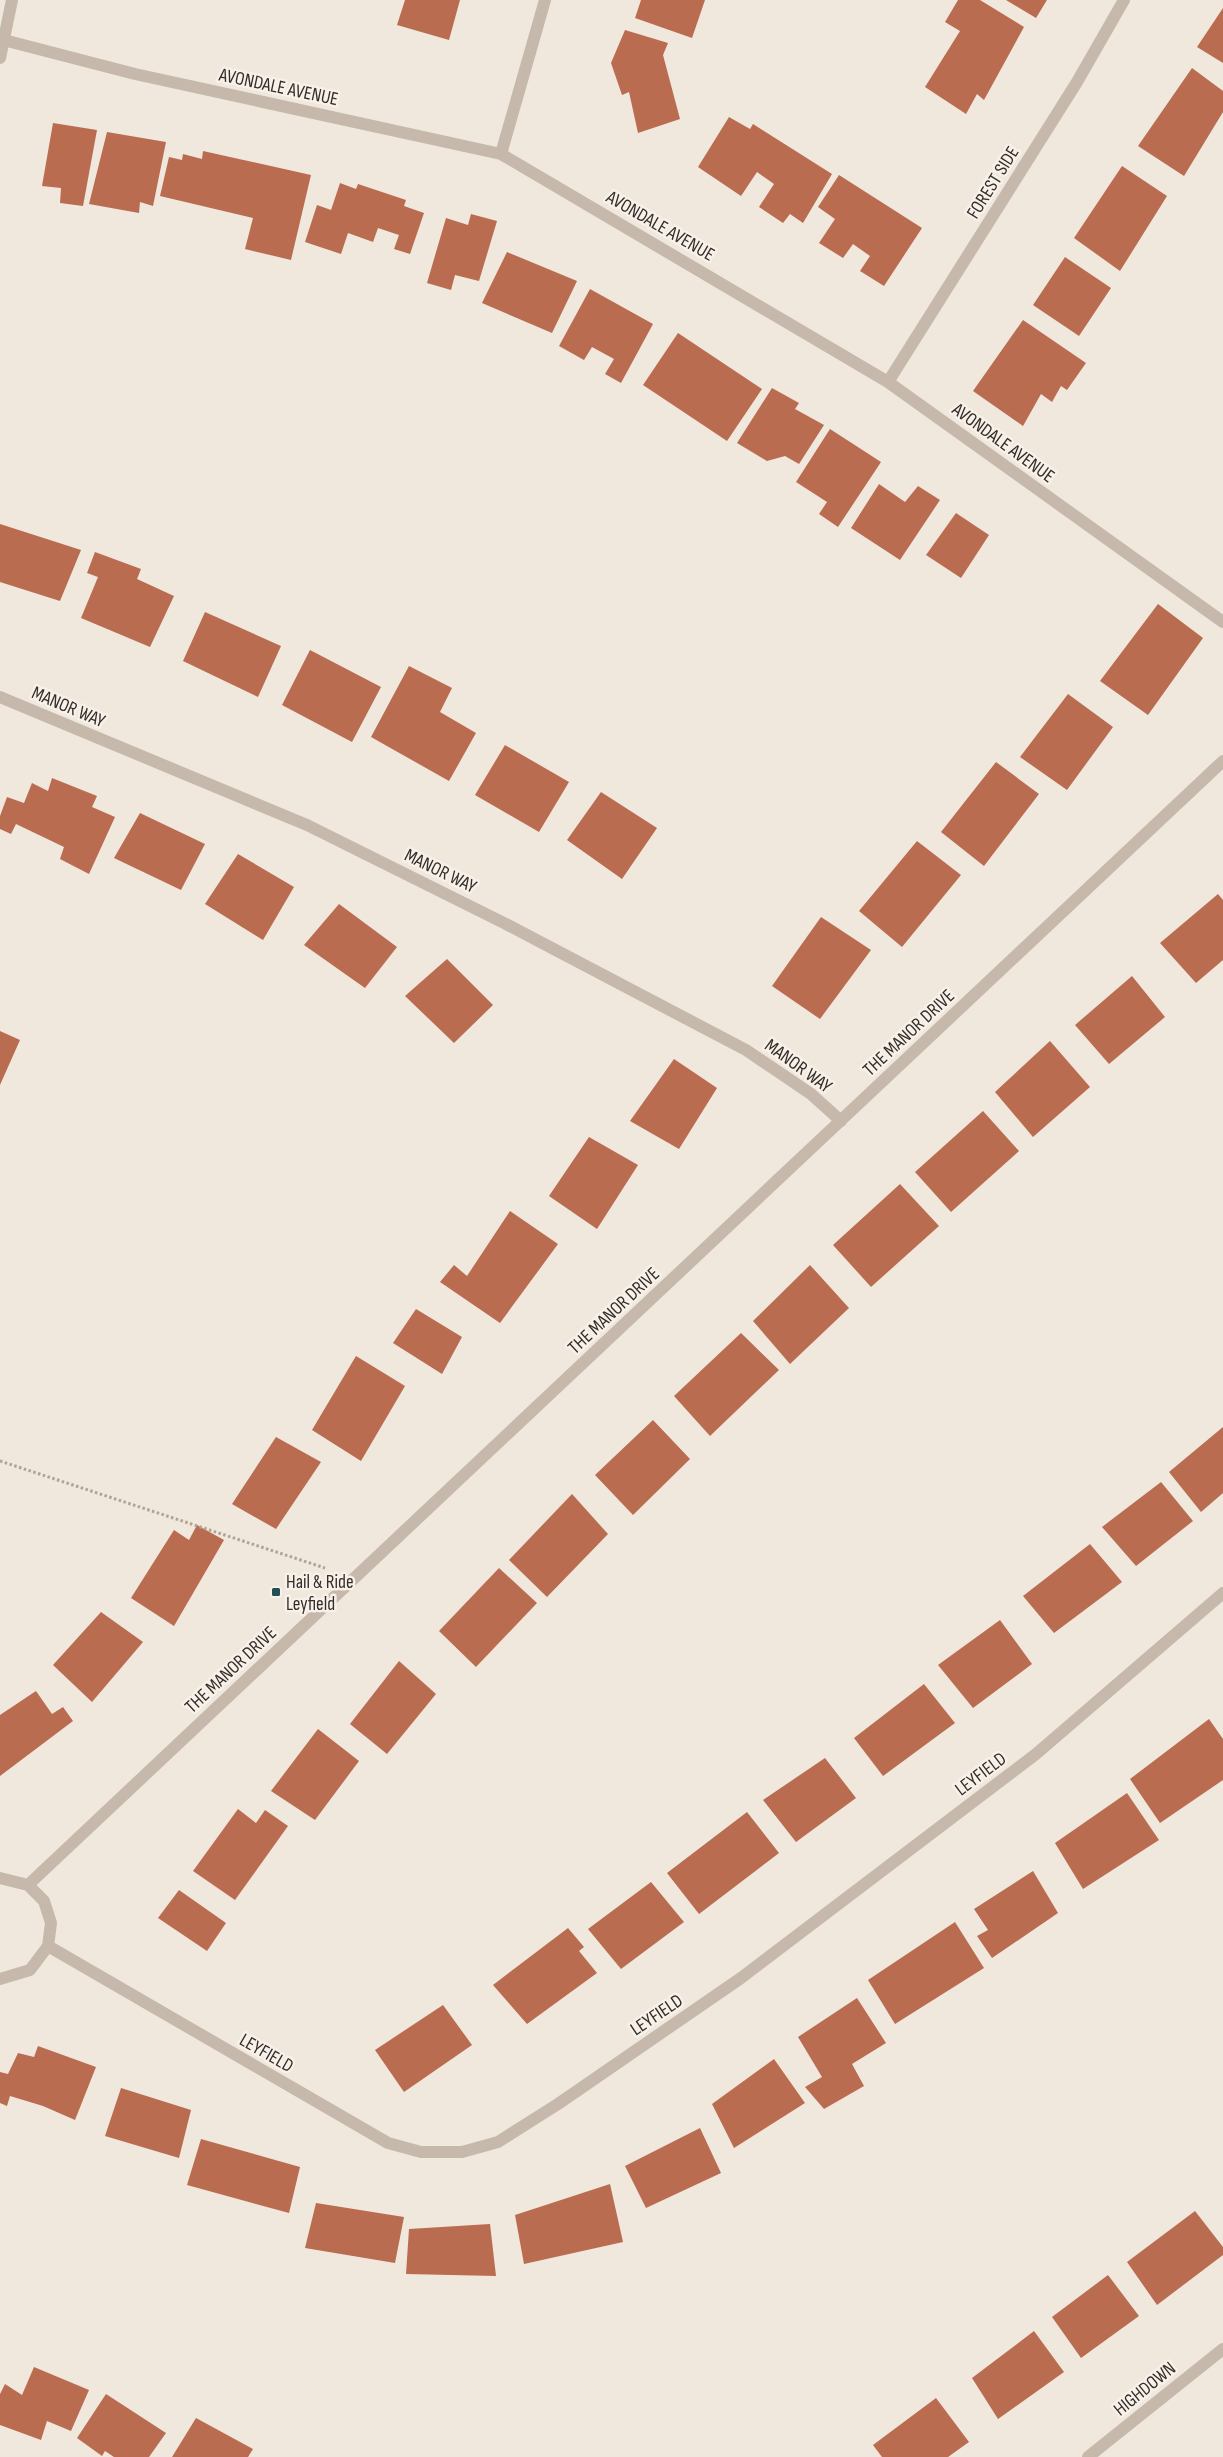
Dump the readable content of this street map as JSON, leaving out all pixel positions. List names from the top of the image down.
{
  "streets": {
    "street": [
      "AVONDALE AVENUE",
      "FOREST SIDE",
      "MANOR WAY",
      "THE MANOR DRIVE",
      "LEYFIELD",
      "HIGHDOWN"
    ]
  },
  "crossings": [
    ["AVONDALE AVENUE", "FOREST SIDE"],
    ["MANOR WAY", "THE MANOR DRIVE"]
  ],
  "places": {
    "transit": ["Hail & Ride Leyfield"]
  }
}
